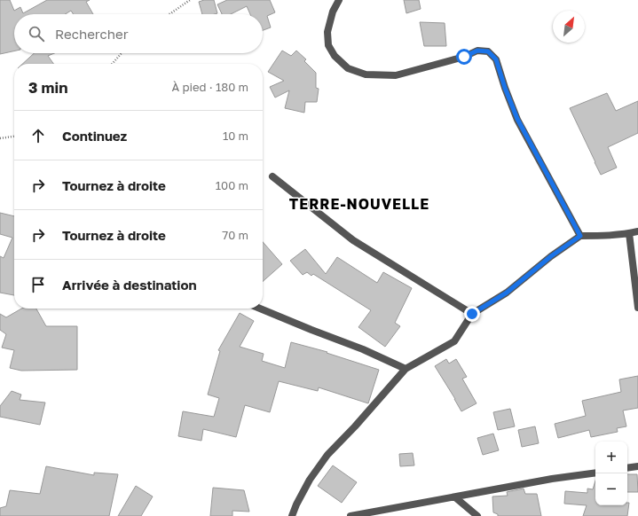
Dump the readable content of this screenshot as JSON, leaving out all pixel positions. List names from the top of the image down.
{
  "districts": ["TERRE-NOUVELLE"],
  "north": "top right",
  "page": {
    "search": "Rechercher",
    "heading": ["3 min", "À pied · 180 m"],
    "list": [
      ["Continuez", "10 m"],
      ["Tournez à droite", "100 m"],
      ["Tournez à droite", "70 m"],
      "Arrivée à destination"
    ],
    "map_buttons": ["+", "−"]
  }
}
